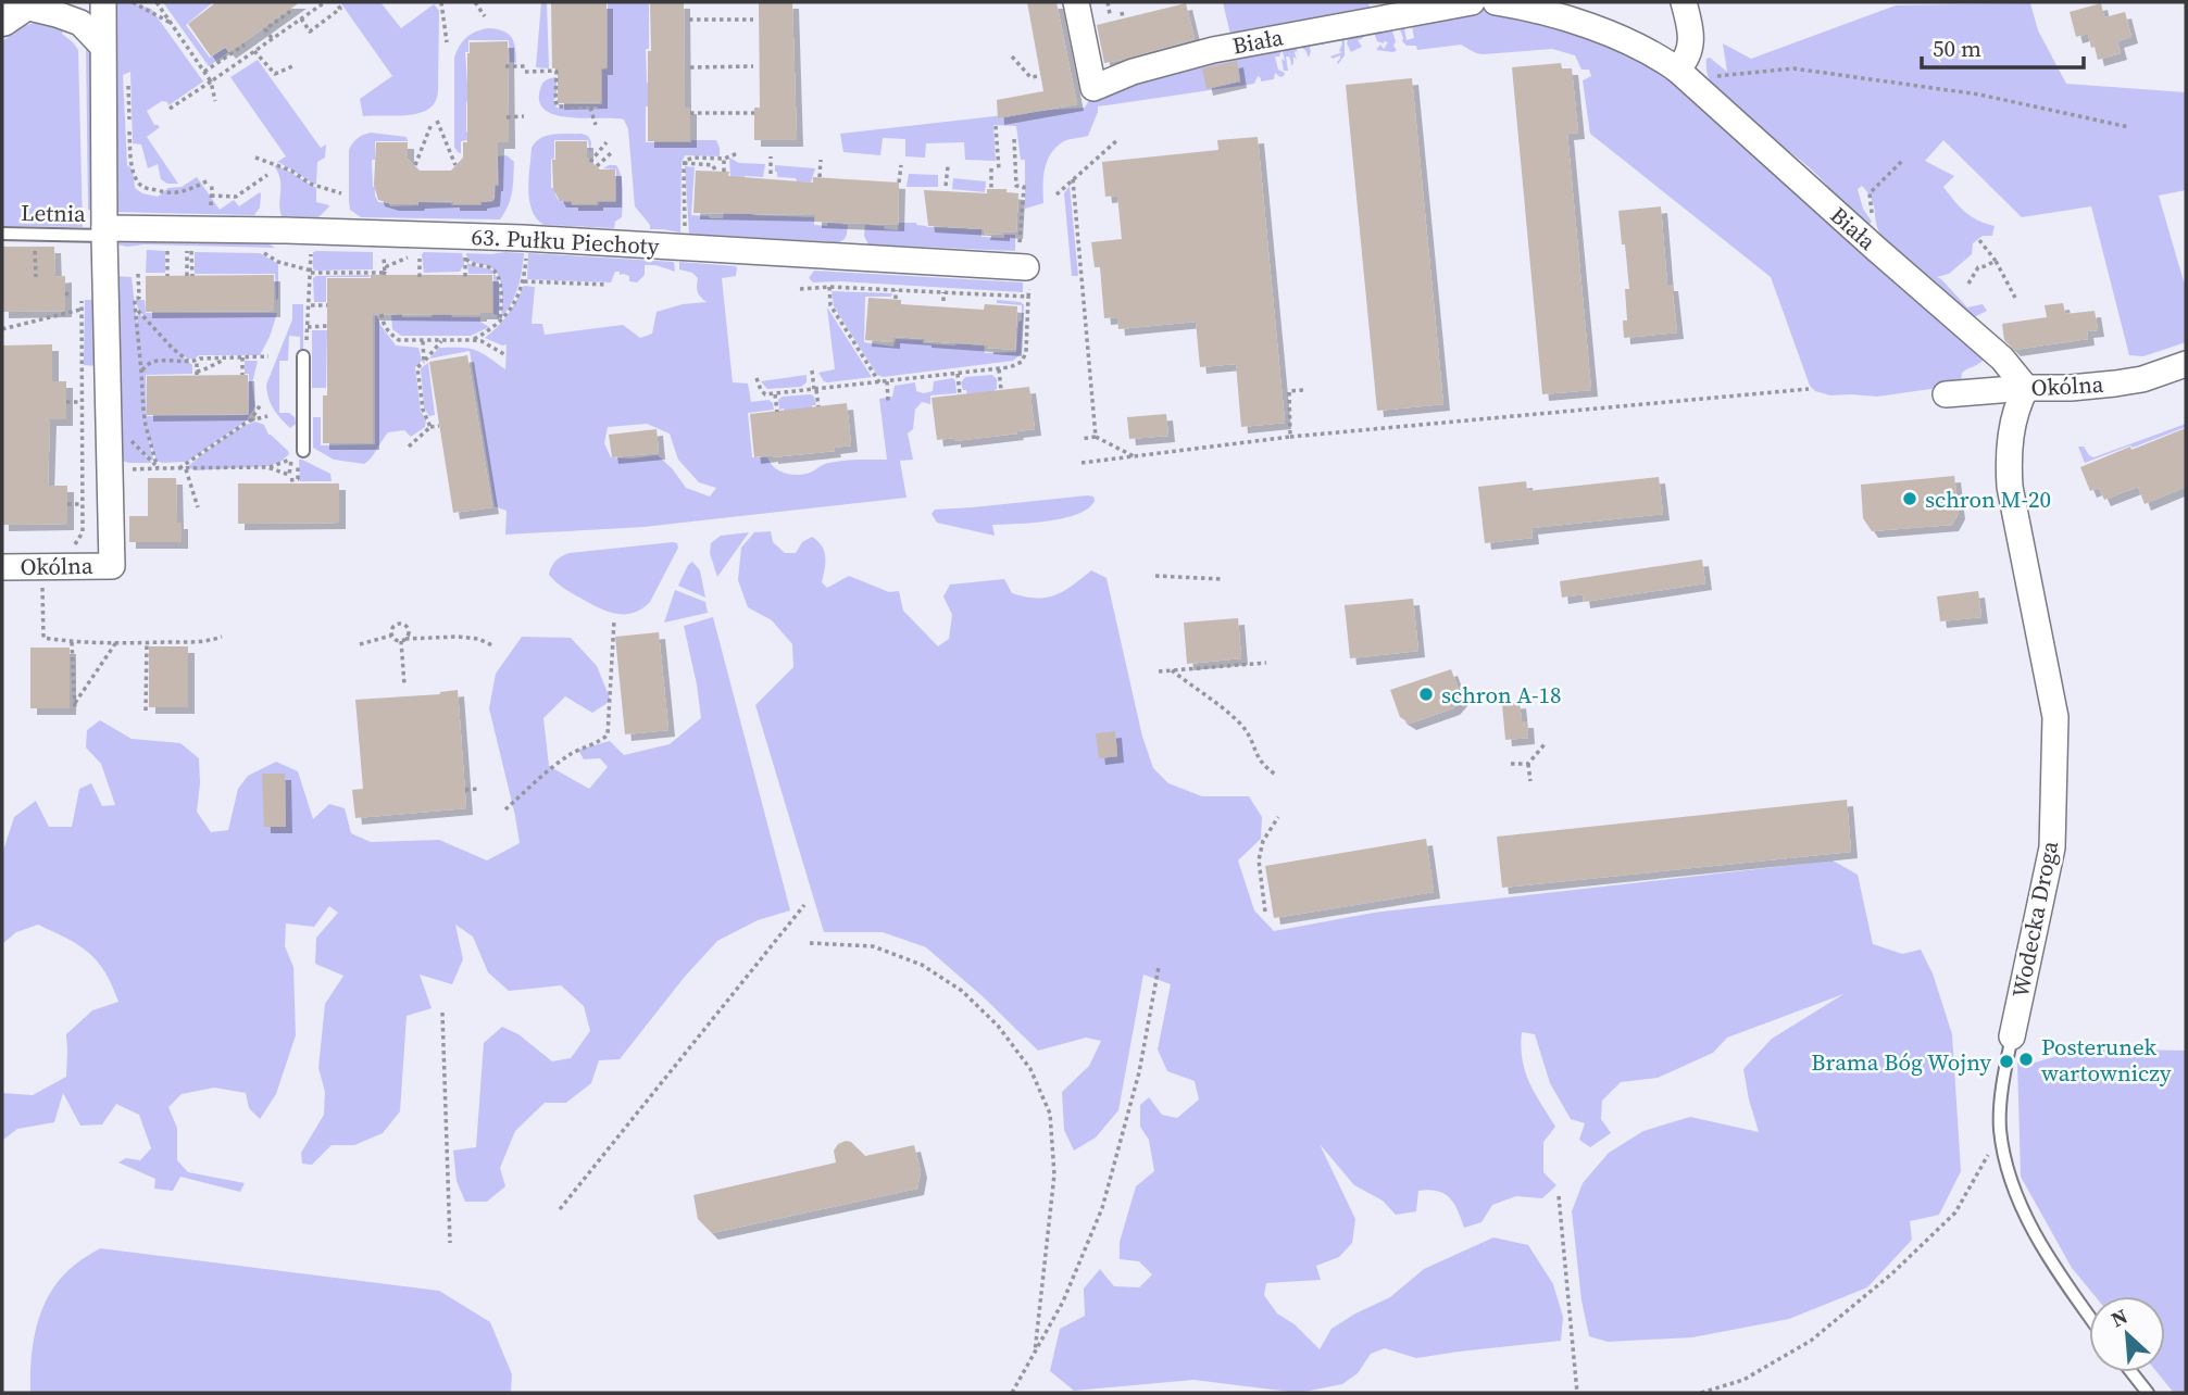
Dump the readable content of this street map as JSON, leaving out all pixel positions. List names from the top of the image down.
{
  "streets": {
    "street": [
      "Biała",
      "63. Pułku Piechoty",
      "Okólna",
      "Wodecka Droga"
    ],
    "lane": ["Letnia"]
  },
  "crossings": [
    ["Biała", "Okólna"],
    ["Biała", "Wodecka Droga"],
    ["Letnia", "63. Pułku Piechoty"],
    ["Letnia", "Okólna"],
    ["63. Pułku Piechoty", "Okólna"],
    ["Okólna", "Wodecka Droga"]
  ],
  "places": [
    "schron M-20",
    "schron A-18",
    "Posterunek wartowniczy",
    "Brama Bóg Wojny"
  ],
  "scale_bar": "50 m",
  "north": "top left"
}
